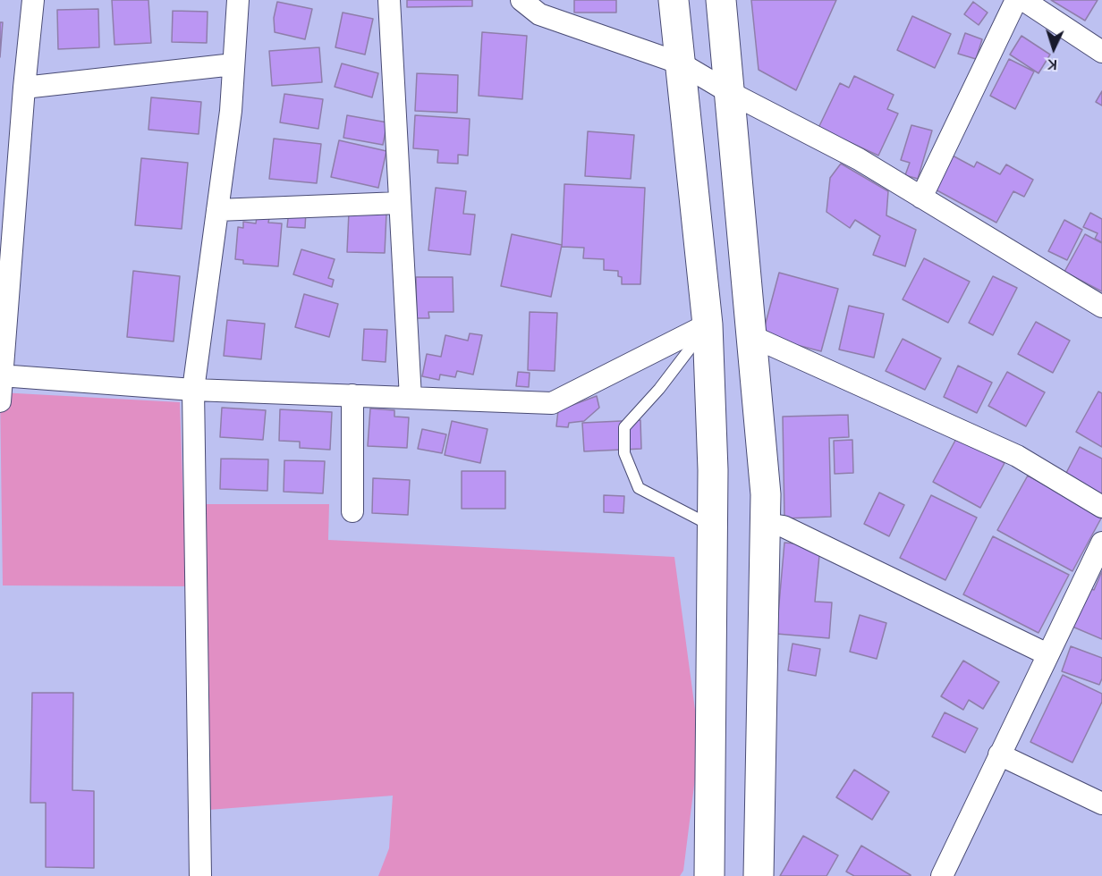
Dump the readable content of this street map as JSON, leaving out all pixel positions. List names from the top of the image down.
{
  "north": "bottom"
}
